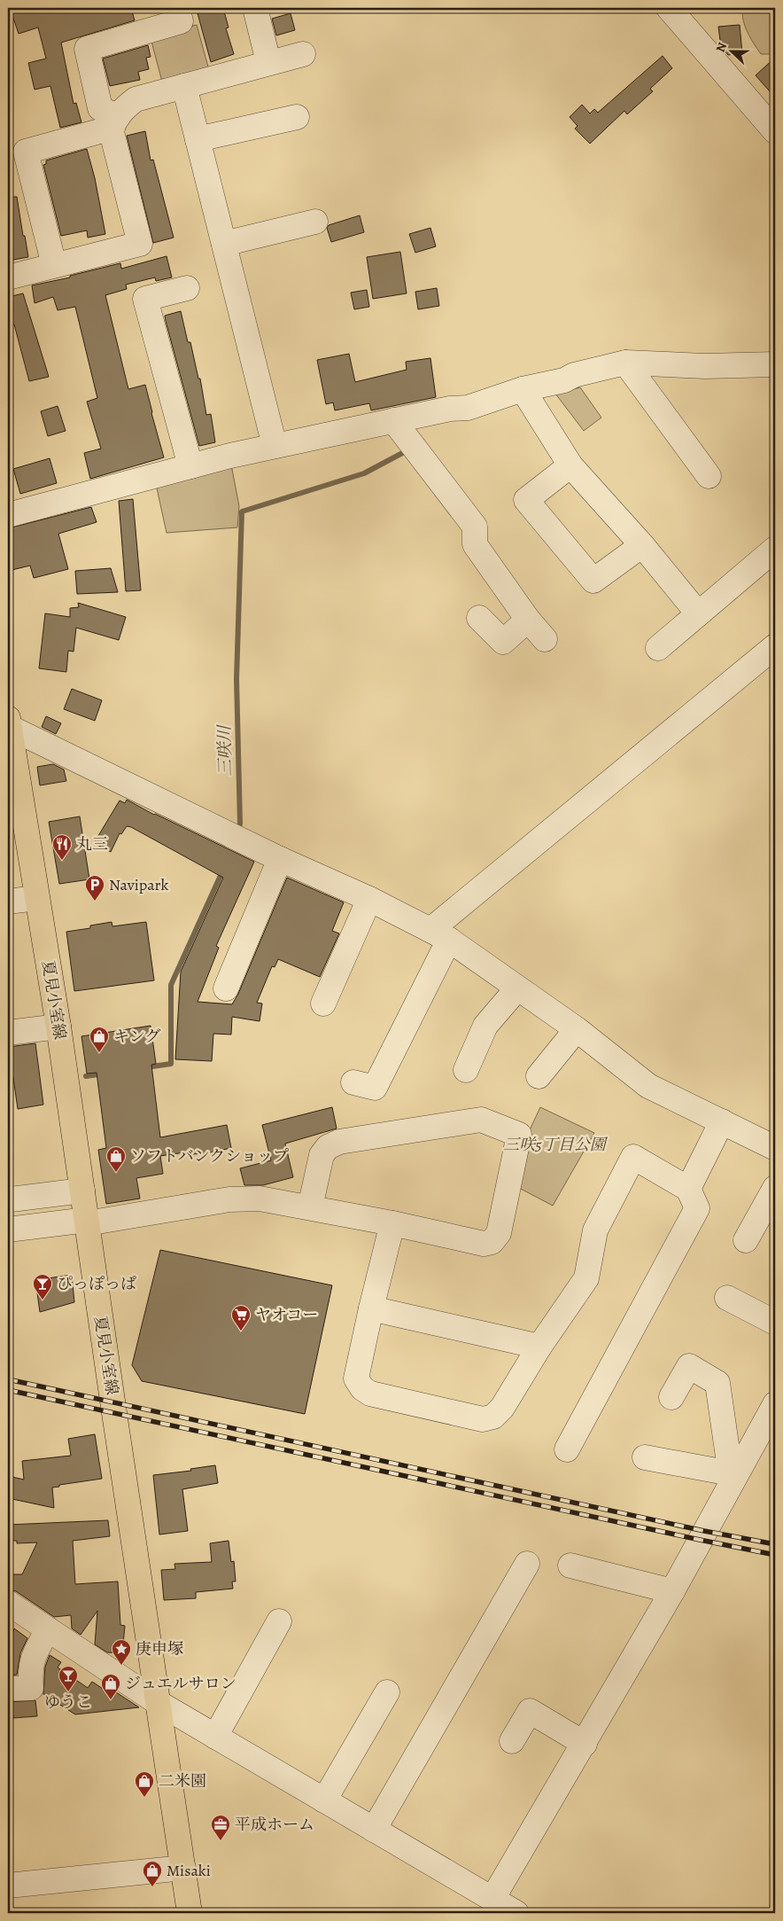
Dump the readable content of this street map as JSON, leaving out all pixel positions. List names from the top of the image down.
{
  "streets": {
    "main road": ["夏見小室線"]
  },
  "water": ["三咲川"],
  "parks": ["三咲5丁目公園"],
  "places": {
    "restaurant": ["丸三"],
    "parking": ["Navipark"],
    "shop": [
      "キング",
      "ソフトバンクショップ",
      "ジュエルサロン",
      "二米園",
      "Misaki"
    ],
    "bar": ["ぴっぽっぱ", "ゆうこ"],
    "supermarket": ["ヤオコー"],
    "place": ["庚申塚"],
    "office": ["平成ホーム"]
  },
  "north": "left"
}
